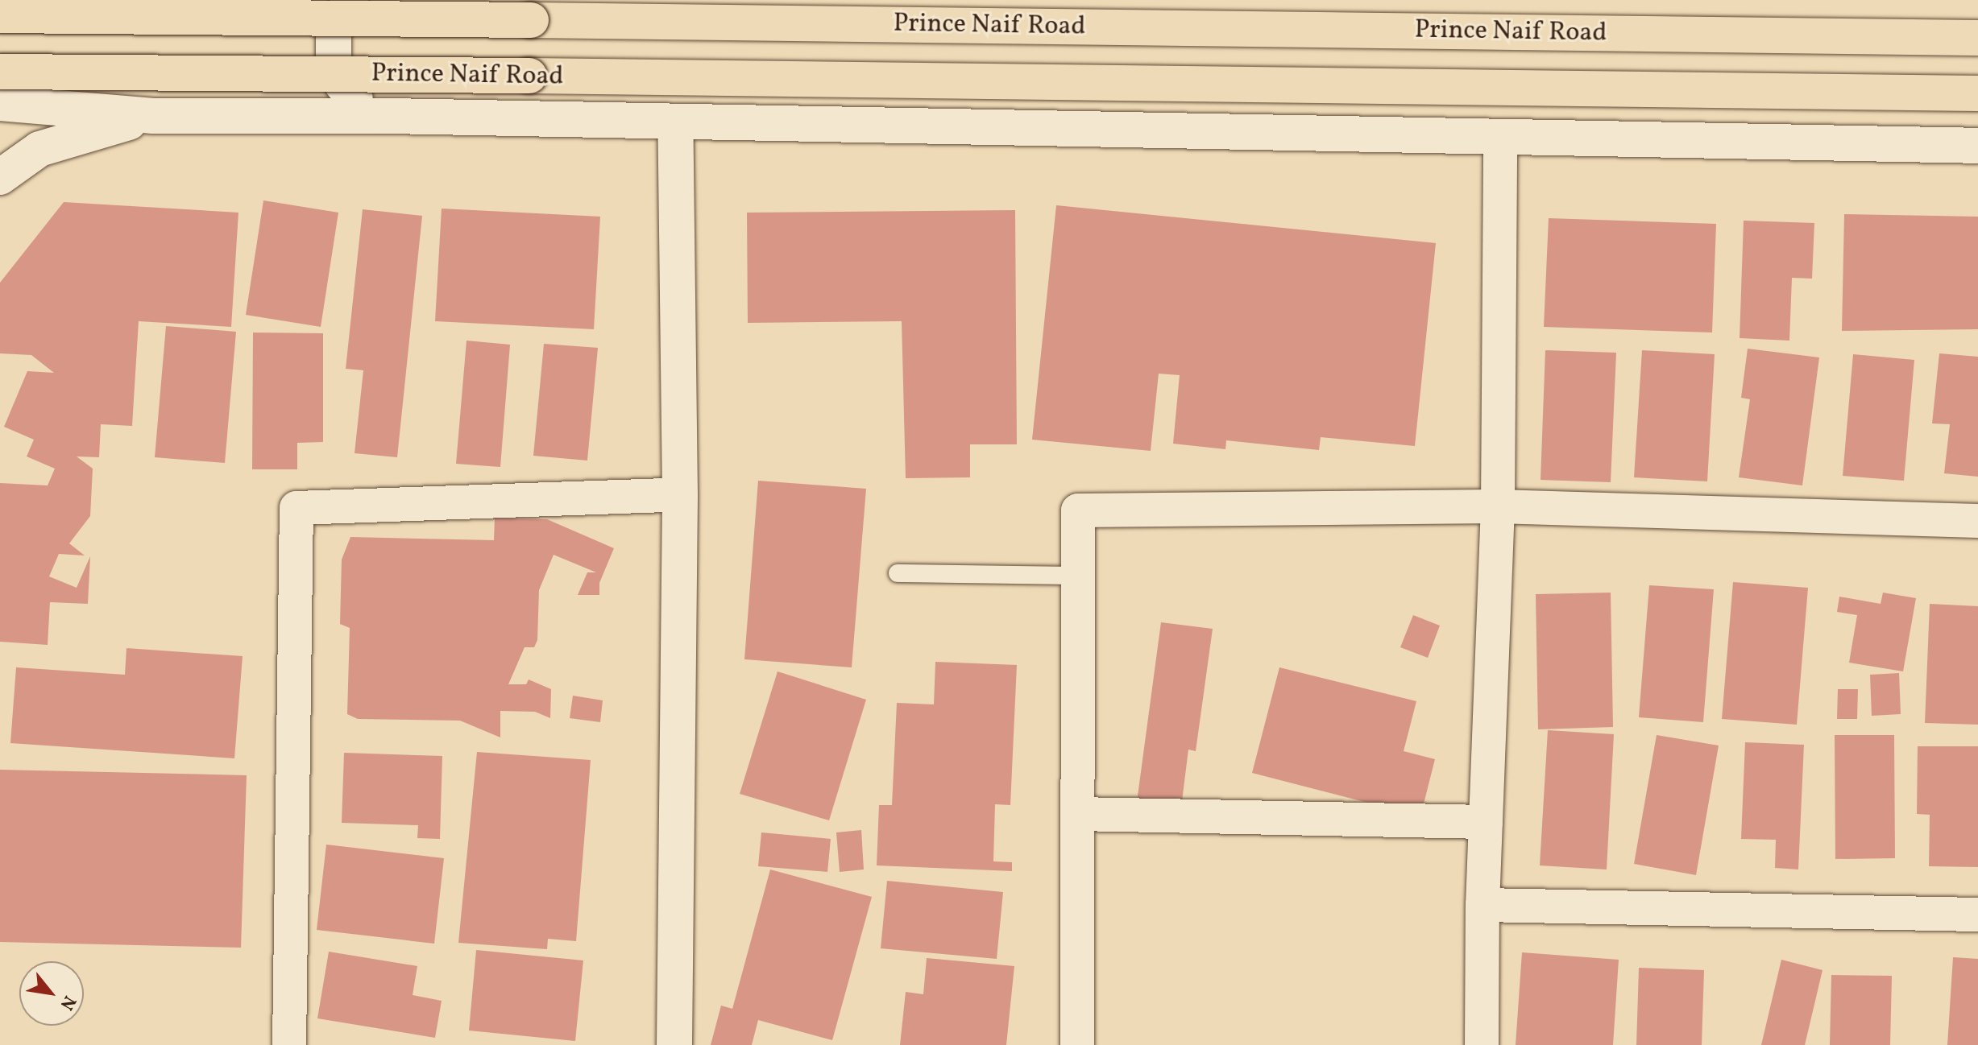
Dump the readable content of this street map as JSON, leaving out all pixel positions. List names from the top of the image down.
{
  "streets": {
    "main road": ["Prince Naif Road"]
  },
  "north": "bottom right"
}
